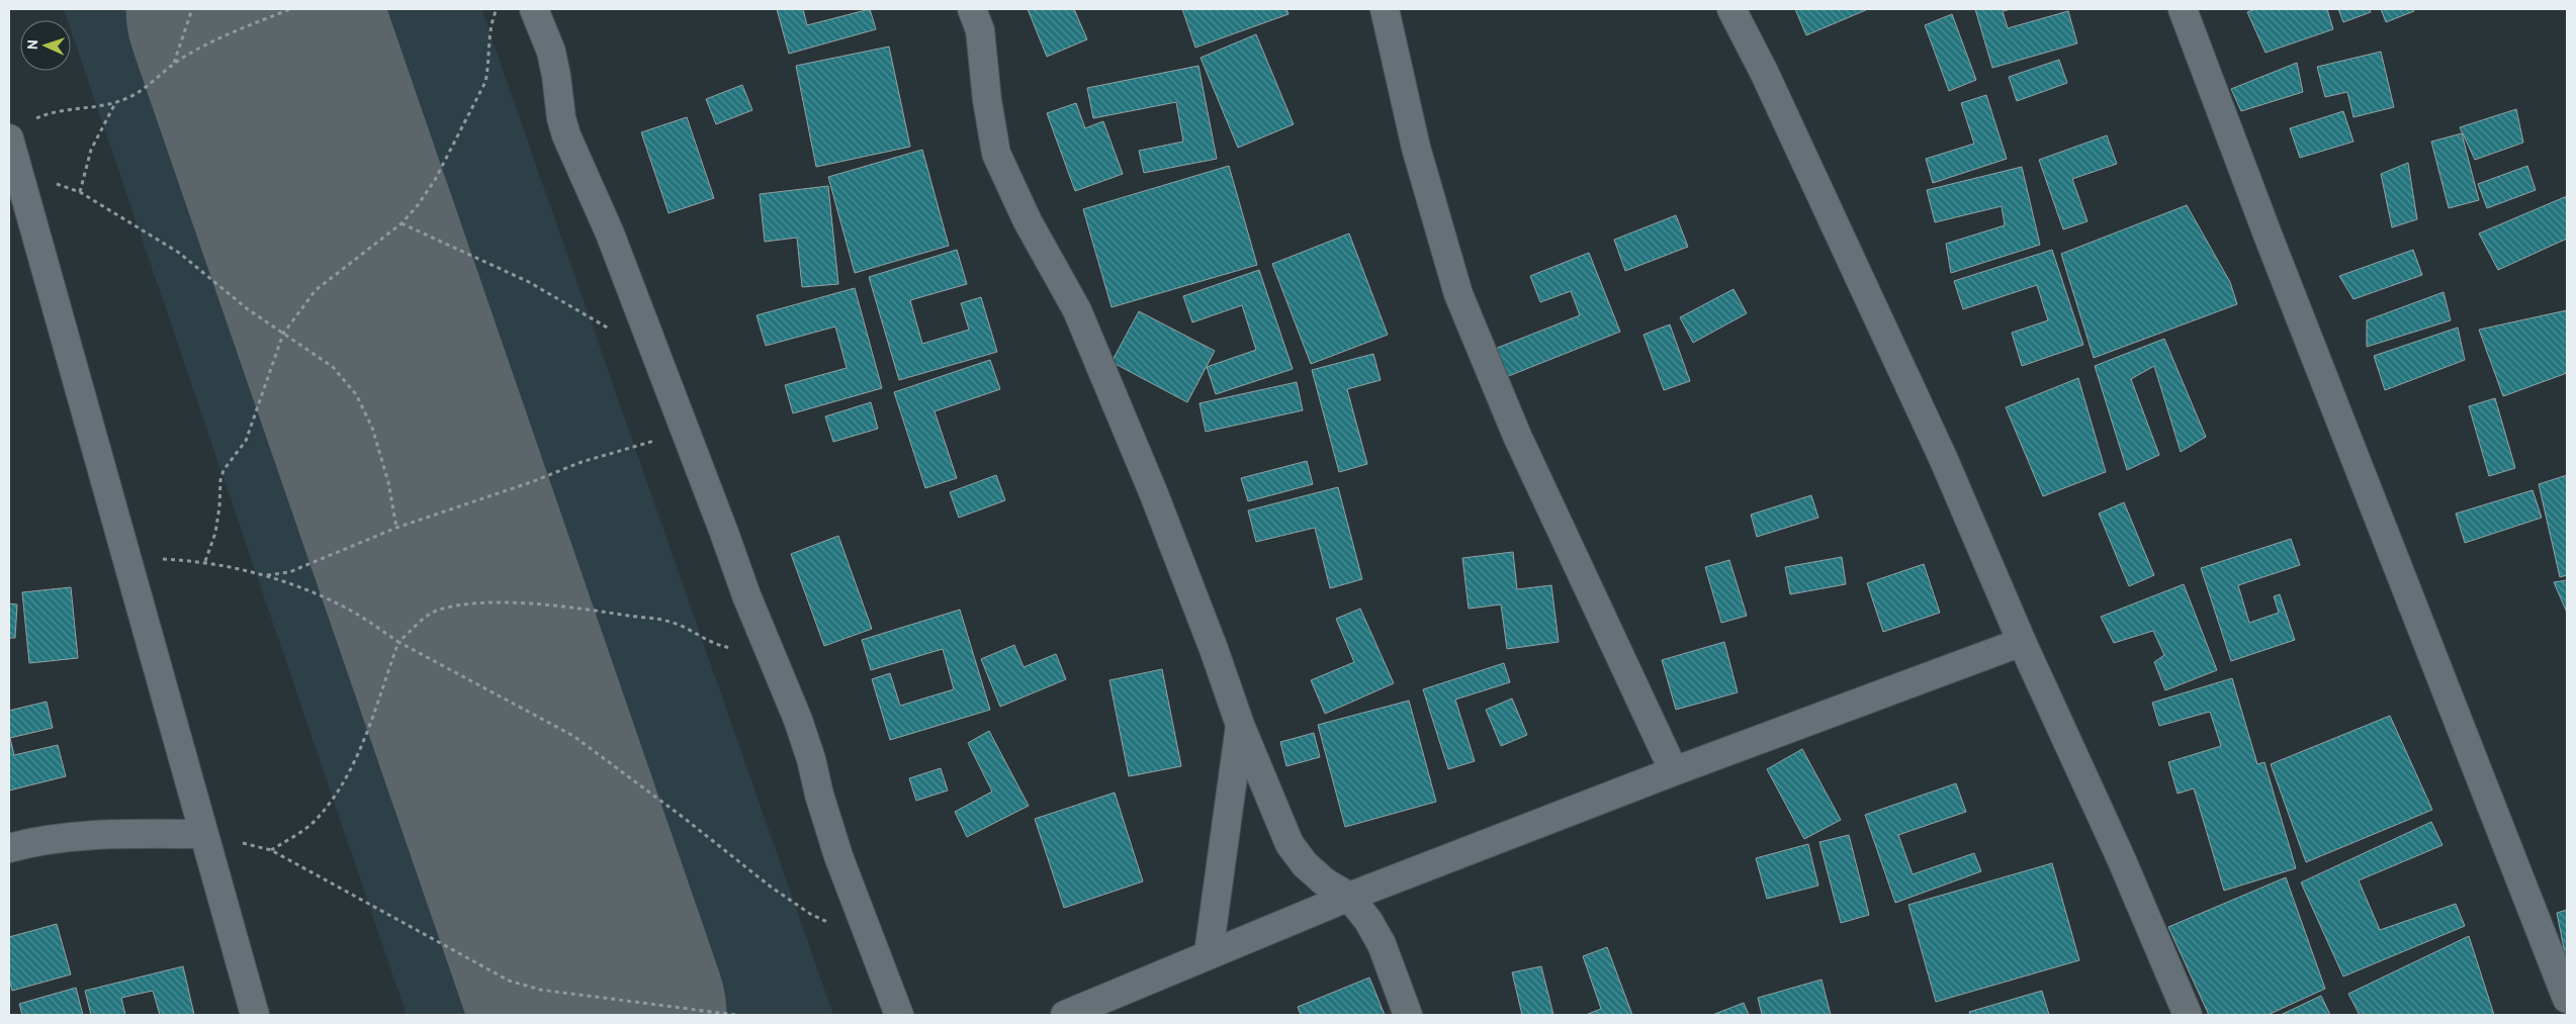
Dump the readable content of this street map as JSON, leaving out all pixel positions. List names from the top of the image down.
{
  "north": "left"
}
